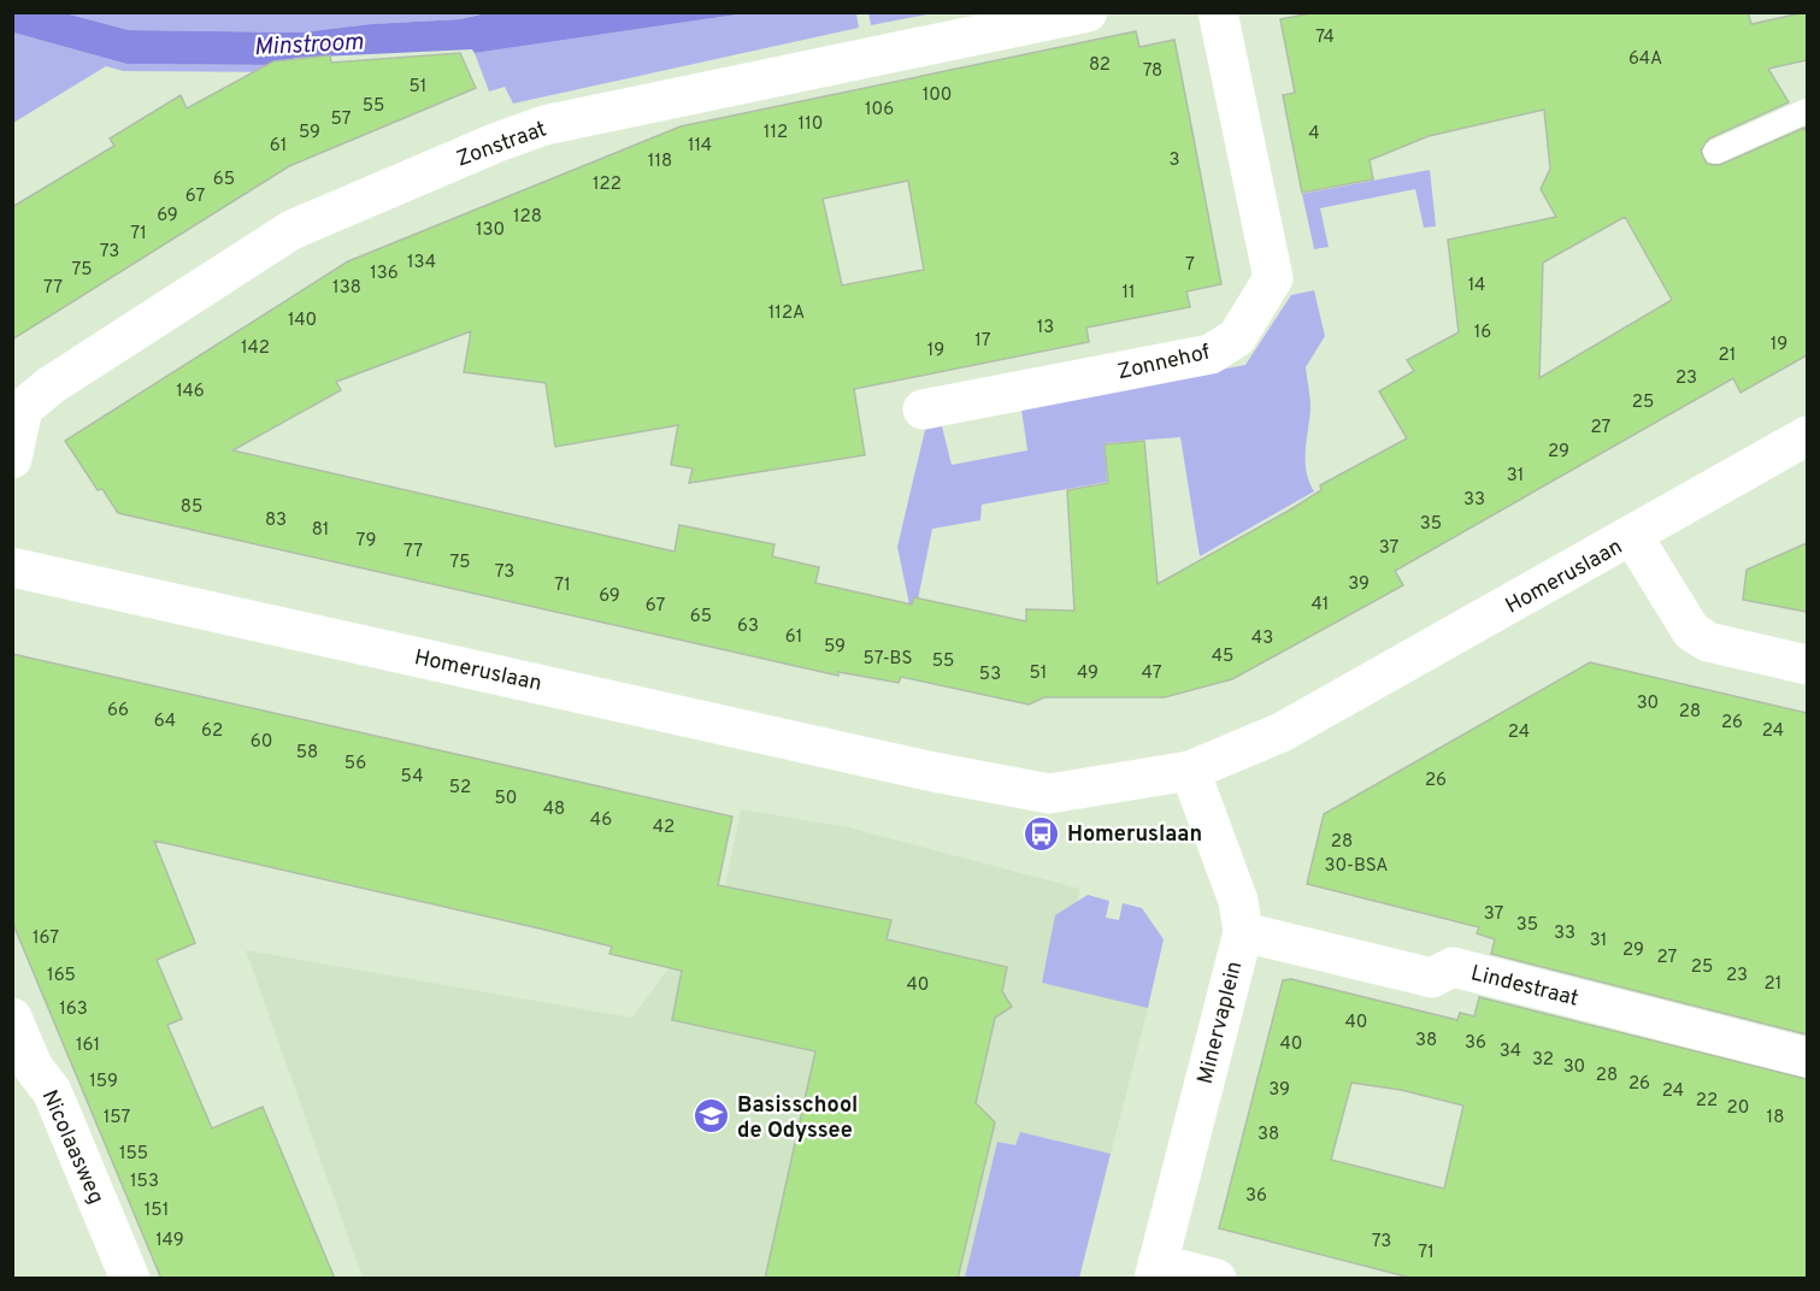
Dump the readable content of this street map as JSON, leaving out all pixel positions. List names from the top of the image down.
{
  "streets": {
    "street": [
      "Zonstraat",
      "Zonnehof",
      "Homeruslaan",
      "Lindestraat",
      "Minervaplein",
      "Nicolaasweg"
    ]
  },
  "crossings": [
    ["Homeruslaan", "Minervaplein"],
    ["Lindestraat", "Minervaplein"]
  ],
  "water": ["Minstroom"],
  "places": {
    "bus stop": ["Homeruslaan"],
    "school or university": ["Basisschool de Odyssee"]
  },
  "house_numbers": [
    "74",
    "64A",
    "82",
    "78",
    "51",
    "100",
    "55",
    "106",
    "57",
    "110",
    "59",
    "112",
    "4",
    "61",
    "114",
    "3",
    "118",
    "65",
    "122",
    "67",
    "69",
    "128",
    "130",
    "71",
    "73",
    "134",
    "7",
    "75",
    "136",
    "14",
    "77",
    "138",
    "11",
    "112A",
    "140",
    "13",
    "16",
    "17",
    "19",
    "142",
    "19",
    "21",
    "23",
    "146",
    "25",
    "27",
    "29",
    "31",
    "33",
    "85",
    "83",
    "35",
    "81",
    "79",
    "37",
    "77",
    "75",
    "73",
    "39",
    "71",
    "69",
    "41",
    "67",
    "65",
    "63",
    "61",
    "43",
    "59",
    "45",
    "57-BS",
    "55",
    "51",
    "49",
    "47",
    "53",
    "30",
    "66",
    "28",
    "64",
    "26",
    "62",
    "24",
    "24",
    "60",
    "58",
    "56",
    "54",
    "26",
    "52",
    "50",
    "48",
    "46",
    "42",
    "28",
    "30-BSA",
    "37",
    "35",
    "33",
    "167",
    "31",
    "29",
    "27",
    "25",
    "165",
    "23",
    "21",
    "40",
    "163",
    "40",
    "38",
    "36",
    "40",
    "161",
    "34",
    "32",
    "30",
    "28",
    "159",
    "26",
    "39",
    "24",
    "22",
    "20",
    "157",
    "18",
    "38",
    "155",
    "153",
    "36",
    "151",
    "149",
    "73",
    "71"
  ]
}
